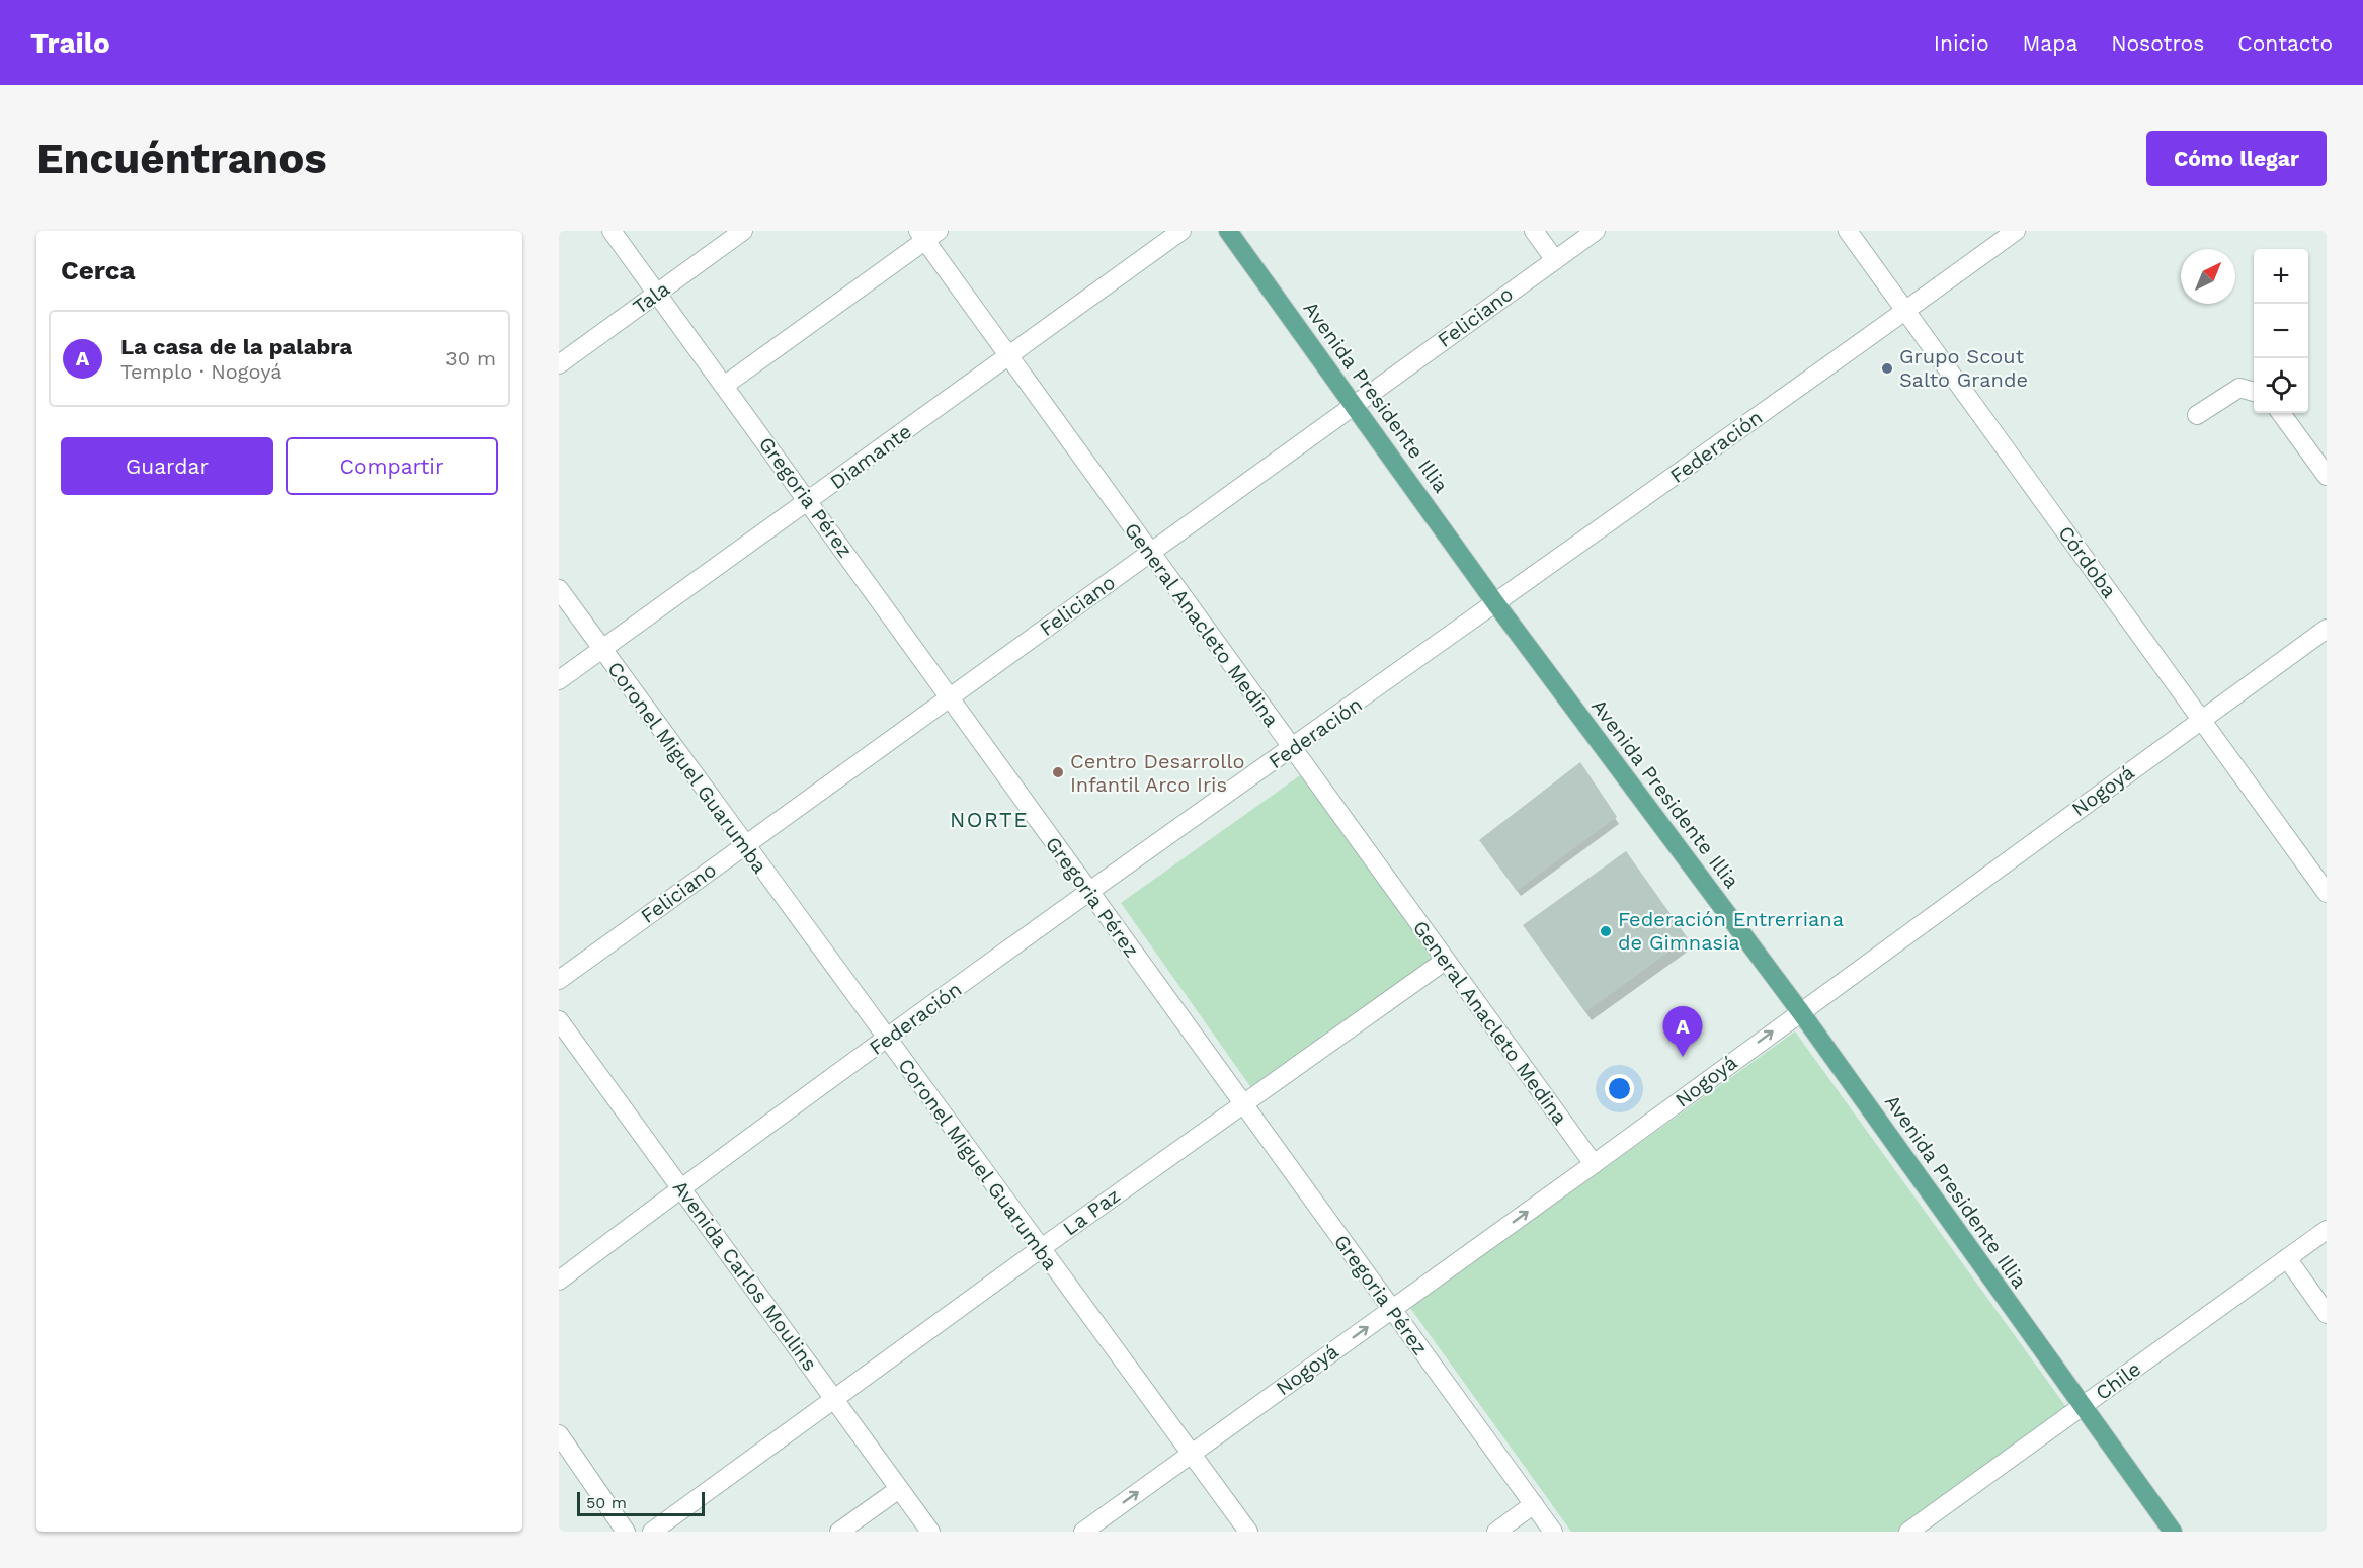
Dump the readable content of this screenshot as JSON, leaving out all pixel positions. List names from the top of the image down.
{
  "streets": {
    "main road": ["Avenida Presidente Illia"],
    "street": [
      "Tala",
      "Feliciano",
      "Federación",
      "Diamante",
      "Gregoria Pérez",
      "Córdoba",
      "General Anacleto Medina",
      "Coronel Miguel Guarumba",
      "Nogoyá",
      "La Paz",
      "Avenida Carlos Moulins",
      "Chile"
    ]
  },
  "crossings": [
    ["Tala", "Gregoria Pérez"],
    ["Feliciano", "Avenida Presidente Illia"],
    ["Feliciano", "Gregoria Pérez"],
    ["Feliciano", "General Anacleto Medina"],
    ["Feliciano", "Coronel Miguel Guarumba"],
    ["Avenida Presidente Illia", "Federación"],
    ["Avenida Presidente Illia", "Nogoyá"],
    ["Avenida Presidente Illia", "Chile"],
    ["Federación", "Gregoria Pérez"],
    ["Federación", "Córdoba"],
    ["Federación", "General Anacleto Medina"],
    ["Federación", "Coronel Miguel Guarumba"],
    ["Federación", "Avenida Carlos Moulins"],
    ["Diamante", "Gregoria Pérez"],
    ["Diamante", "General Anacleto Medina"],
    ["Diamante", "Coronel Miguel Guarumba"],
    ["Gregoria Pérez", "Nogoyá"],
    ["Gregoria Pérez", "La Paz"],
    ["Córdoba", "Nogoyá"],
    ["General Anacleto Medina", "Nogoyá"],
    ["General Anacleto Medina", "La Paz"],
    ["Coronel Miguel Guarumba", "Nogoyá"],
    ["Coronel Miguel Guarumba", "La Paz"],
    ["La Paz", "Avenida Carlos Moulins"]
  ],
  "one_way": ["Nogoyá"],
  "districts": ["NORTE"],
  "places": ["Grupo Scout Salto Grande", "Centro Desarrollo Infantil Arco Iris", "Federación Entrerriana de Gimnasia"],
  "scale_bar": "50 m",
  "north": "top right",
  "page": {
    "header": "Trailo",
    "nav": [
      "Inicio",
      "Mapa",
      "Nosotros",
      "Contacto"
    ],
    "buttons": [
      "Cómo llegar",
      ["Guardar", "Compartir"]
    ],
    "title": "Encuéntranos",
    "heading": "Cerca",
    "map_buttons": ["+", "−"],
    "list": [
      {
        "mark": "A",
        "name": "La casa de la palabra",
        "note": "Templo · Nogoyá",
        "value": "30 m"
      }
    ],
    "pins": "A",
    "scale": "50 m"
  }
}
